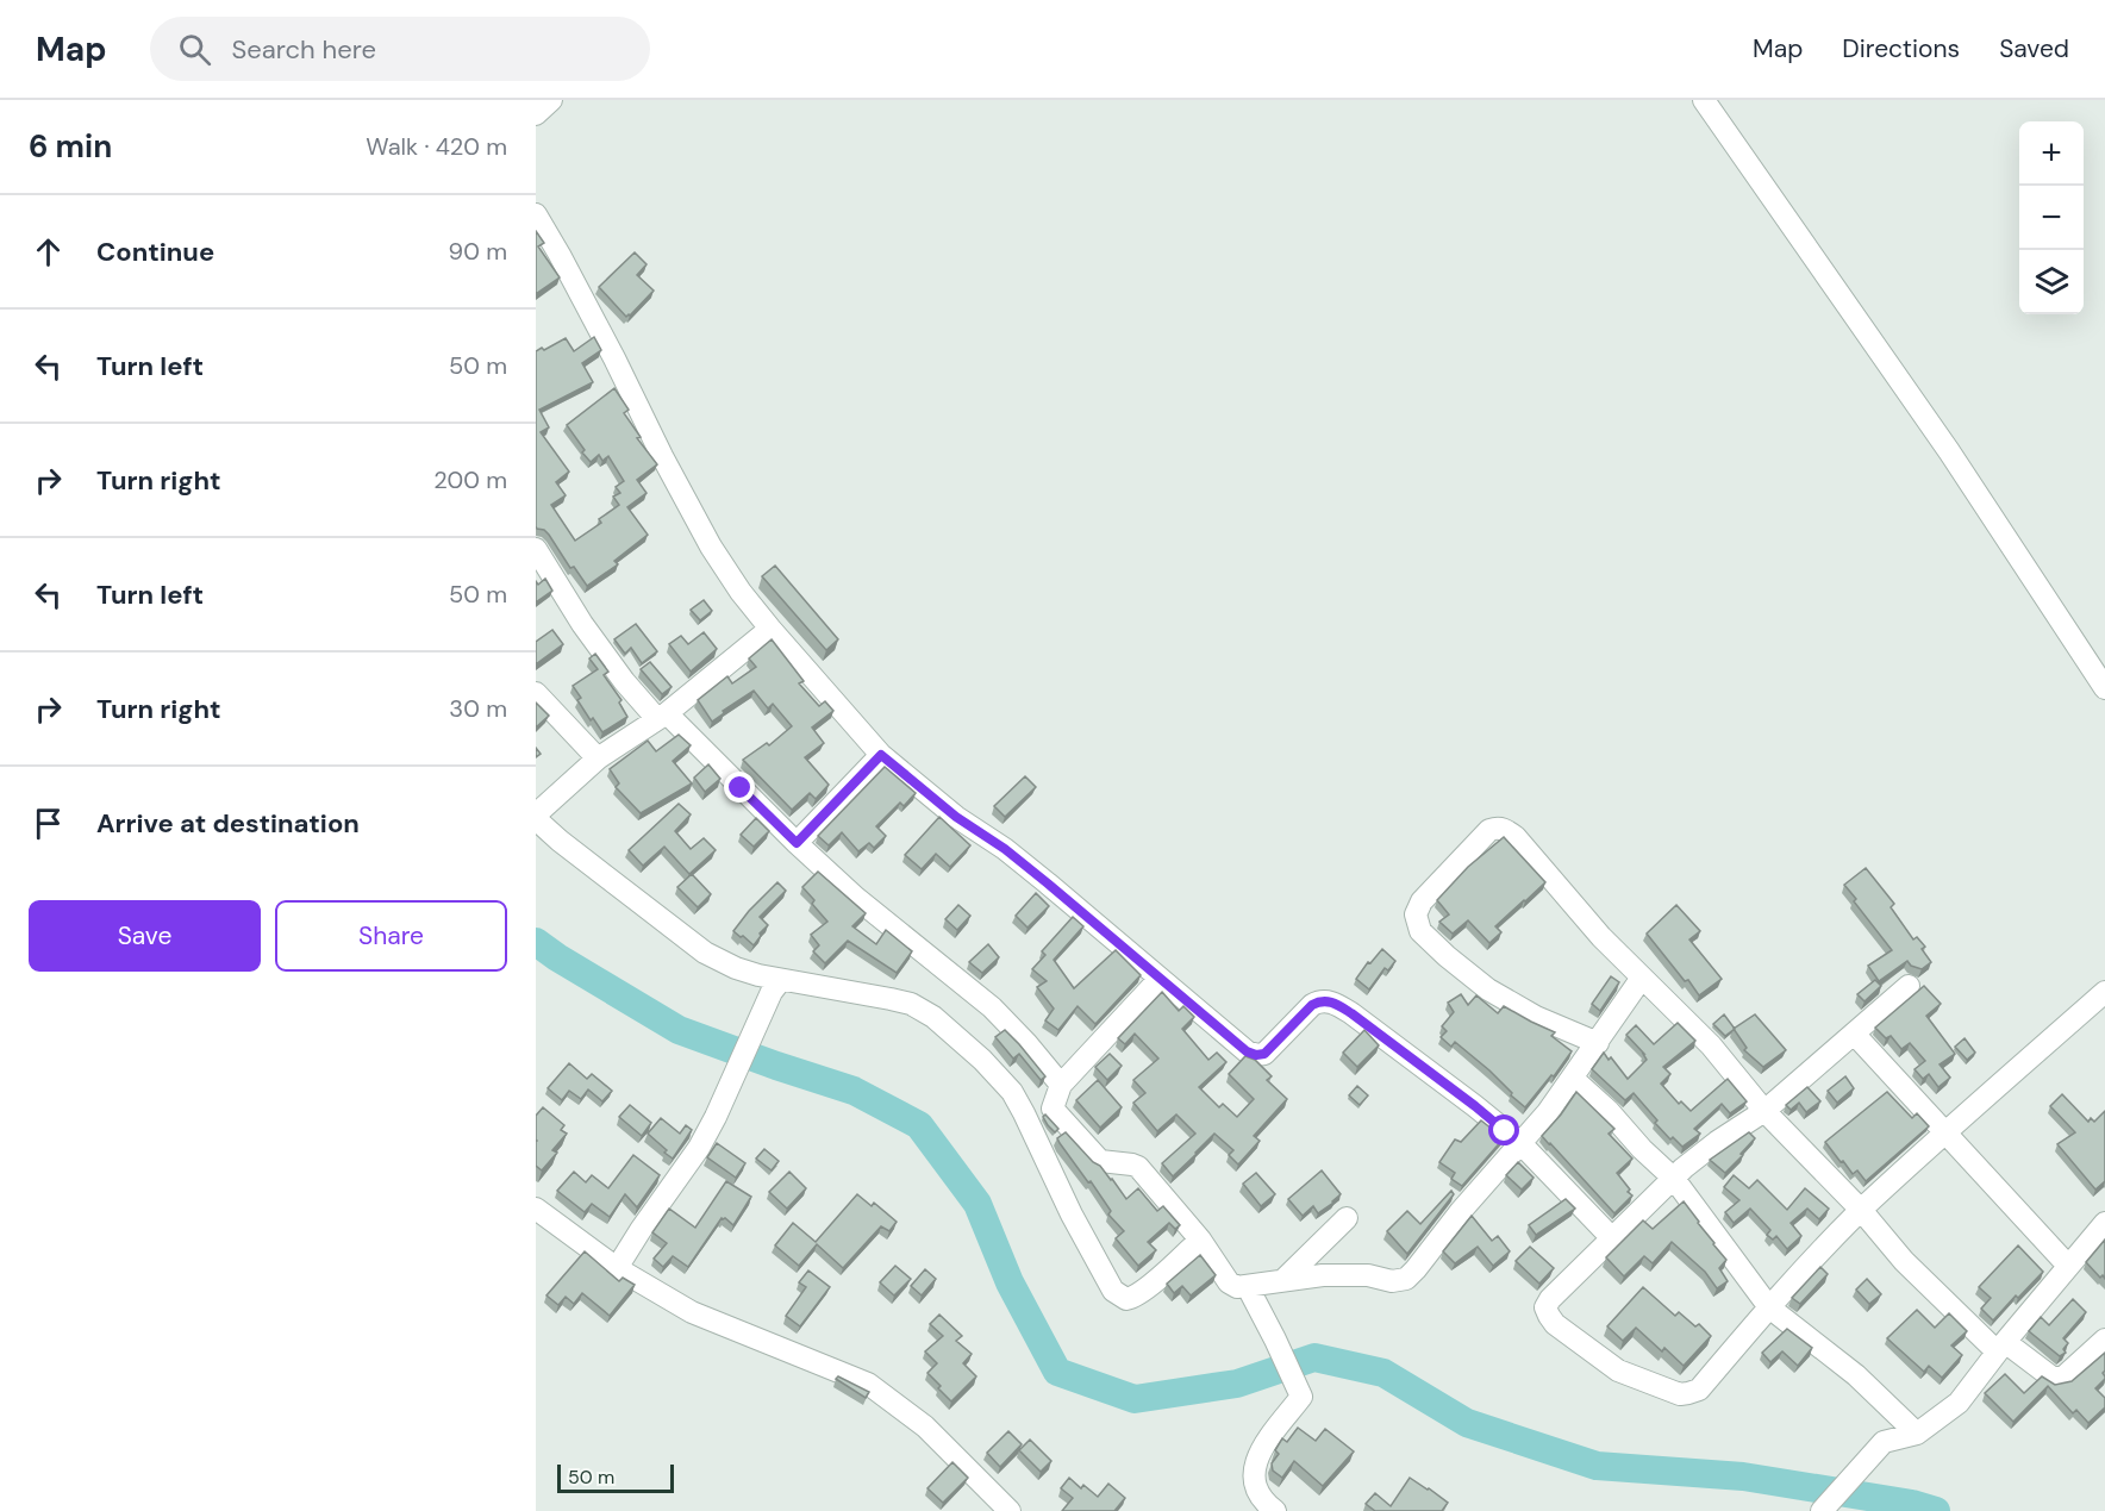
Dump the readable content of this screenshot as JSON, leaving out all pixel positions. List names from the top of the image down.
{
  "scale_bar": "50 m",
  "page": {
    "header": "Map",
    "search": "Search here",
    "nav": ["Map", "Directions", "Saved"],
    "heading": ["6 min", "Walk · 420 m"],
    "map_buttons": ["+", "−"],
    "list": [
      ["Continue", "90 m"],
      ["Turn left", "50 m"],
      ["Turn right", "200 m"],
      ["Turn left", "50 m"],
      ["Turn right", "30 m"],
      "Arrive at destination"
    ],
    "buttons": ["Save", "Share"],
    "scale": "50 m"
  }
}
